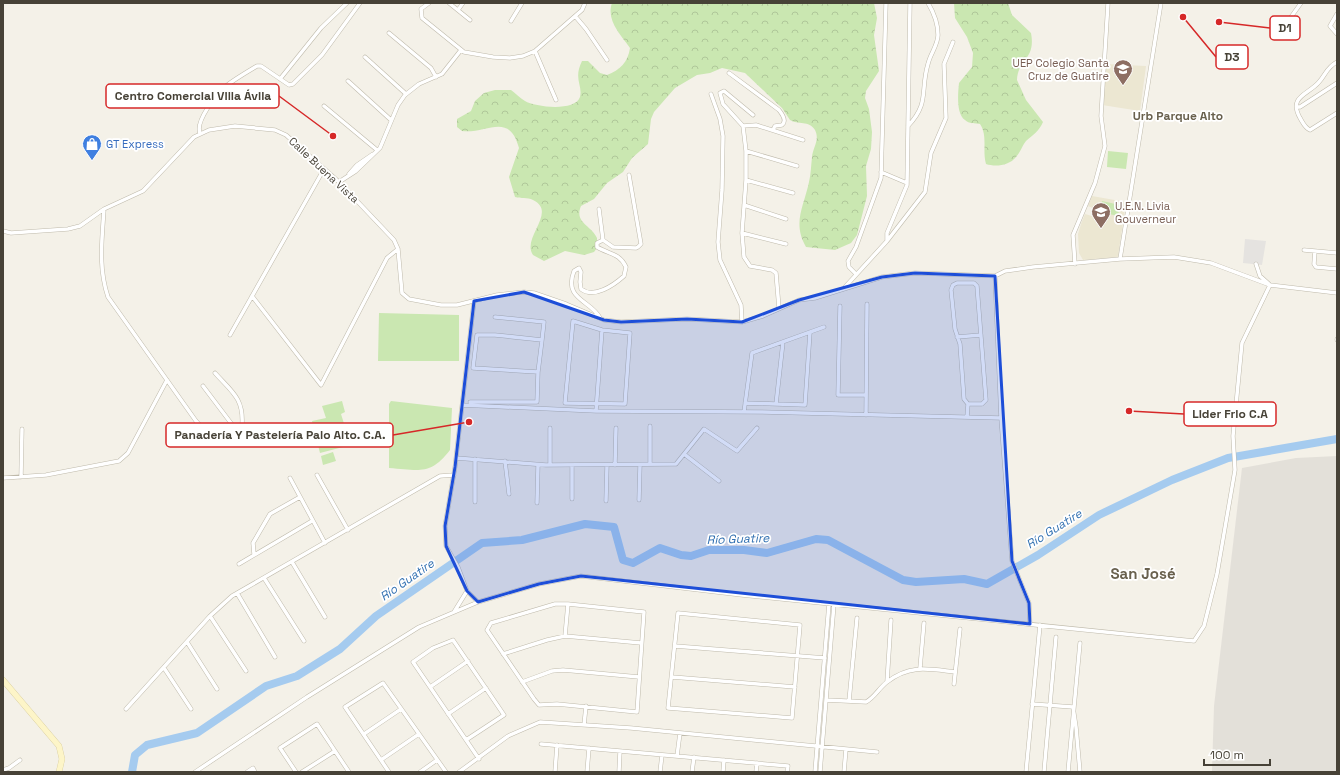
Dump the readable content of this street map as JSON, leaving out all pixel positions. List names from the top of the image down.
{
  "streets": {
    "street": ["Calle Buena Vista"]
  },
  "districts": ["Urb Parque Alto", "San José"],
  "water": ["Río Guatire"],
  "places": {
    "other": [
      "D3",
      "D1",
      "Centro Comercial Villa Ávila",
      "Lider Frio C.A",
      "Panadería Y Pastelería Palo Alto. C.A."
    ],
    "school or university": ["UEP Colegio Santa Cruz de Guatire", "U.E.N. Livia Gouverneur"],
    "shop": ["GT Express"]
  },
  "scale_bar": "100 m"
}
